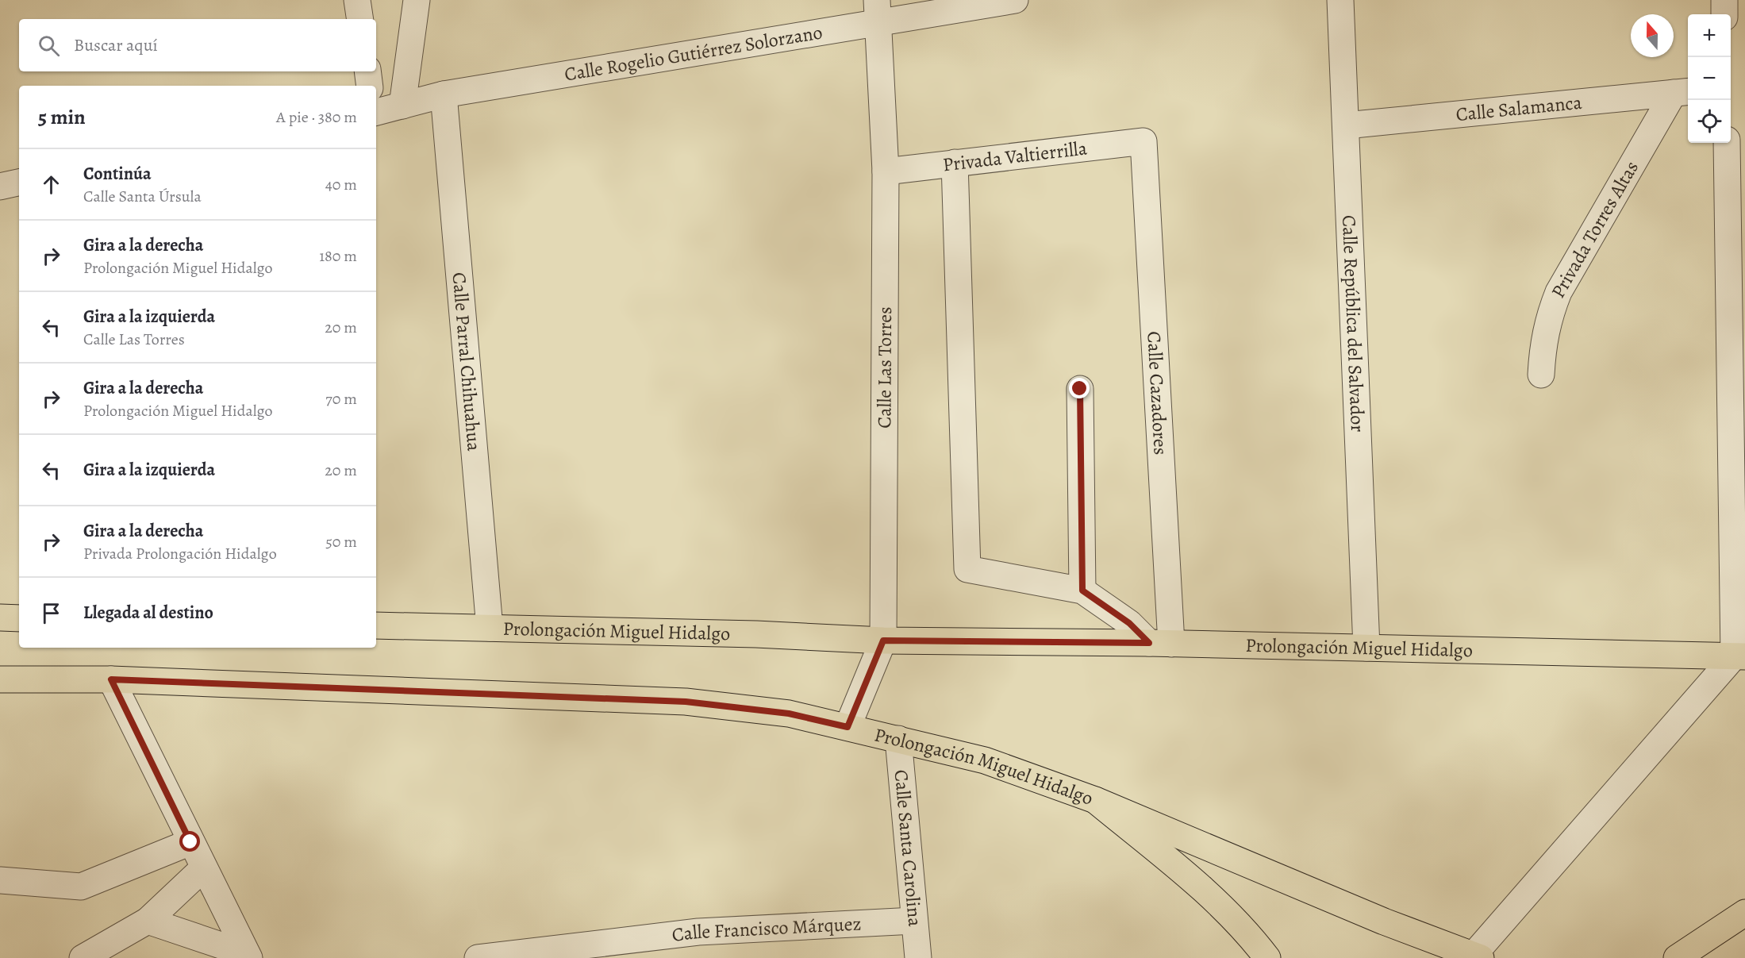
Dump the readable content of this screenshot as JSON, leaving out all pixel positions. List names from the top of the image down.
{
  "streets": {
    "main road": ["Prolongación Miguel Hidalgo"],
    "street": [
      "Calle Rogelio Gutiérrez Solorzano",
      "Calle Salamanca",
      "Privada Valtierrilla",
      "Privada Torres Altas",
      "Calle República del Salvador",
      "Calle Parral Chihuahua",
      "Calle Las Torres",
      "Calle Cazadores",
      "Calle Santa Carolina",
      "Calle Francisco Márquez"
    ]
  },
  "crossings": [
    ["Calle Rogelio Gutiérrez Solorzano", "Calle Parral Chihuahua"],
    ["Calle Rogelio Gutiérrez Solorzano", "Calle Las Torres"],
    ["Calle Salamanca", "Privada Torres Altas"],
    ["Calle Salamanca", "Calle República del Salvador"],
    ["Privada Valtierrilla", "Calle Las Torres"],
    ["Privada Valtierrilla", "Calle Cazadores"],
    ["Calle República del Salvador", "Prolongación Miguel Hidalgo"],
    ["Calle Parral Chihuahua", "Prolongación Miguel Hidalgo"],
    ["Calle Las Torres", "Prolongación Miguel Hidalgo"],
    ["Calle Cazadores", "Prolongación Miguel Hidalgo"],
    ["Prolongación Miguel Hidalgo", "Calle Santa Carolina"],
    ["Calle Santa Carolina", "Calle Francisco Márquez"]
  ],
  "north": "top",
  "page": {
    "map_buttons": ["+", "−"],
    "search": "Buscar aquí",
    "heading": ["5 min", "A pie · 380 m"],
    "list": [
      ["Continúa", "Calle Santa Úrsula", "40 m"],
      ["Gira a la derecha", "Prolongación Miguel Hidalgo", "180 m"],
      ["Gira a la izquierda", "Calle Las Torres", "20 m"],
      ["Gira a la derecha", "Prolongación Miguel Hidalgo", "70 m"],
      ["Gira a la izquierda", "20 m"],
      ["Gira a la derecha", "Privada Prolongación Hidalgo", "50 m"],
      "Llegada al destino"
    ]
  }
}
